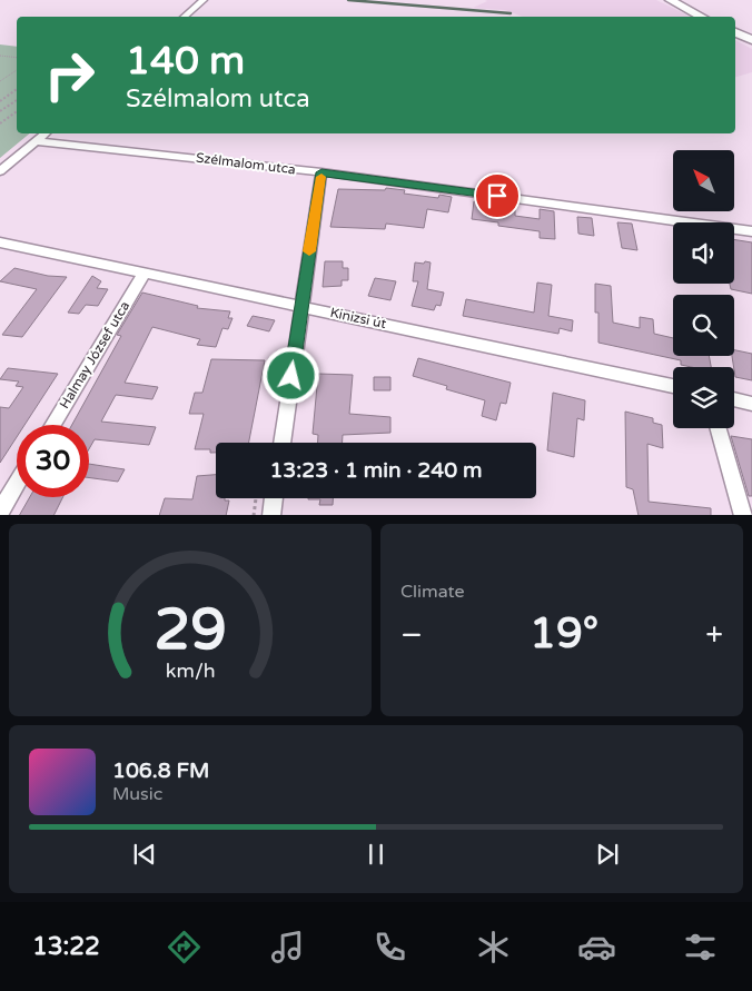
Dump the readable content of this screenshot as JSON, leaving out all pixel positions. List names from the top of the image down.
{
  "streets": {
    "street": ["Szélmalom utca", "Kinizsi út", "Halmay József utca"]
  },
  "crossings": [
    ["Kinizsi út", "Halmay József utca"]
  ],
  "north": "top left",
  "page": {
    "turn": ["140 m", "Szélmalom utca"],
    "limit": "30",
    "trip": "13:23 · 1 min · 240 m",
    "tile": "Climate",
    "heat": ["−", "19°", "+"],
    "song": ["106.8 FM", "Music"],
    "tabs": "13:22",
    "gauge": ["29", "km/h"]
  }
}
